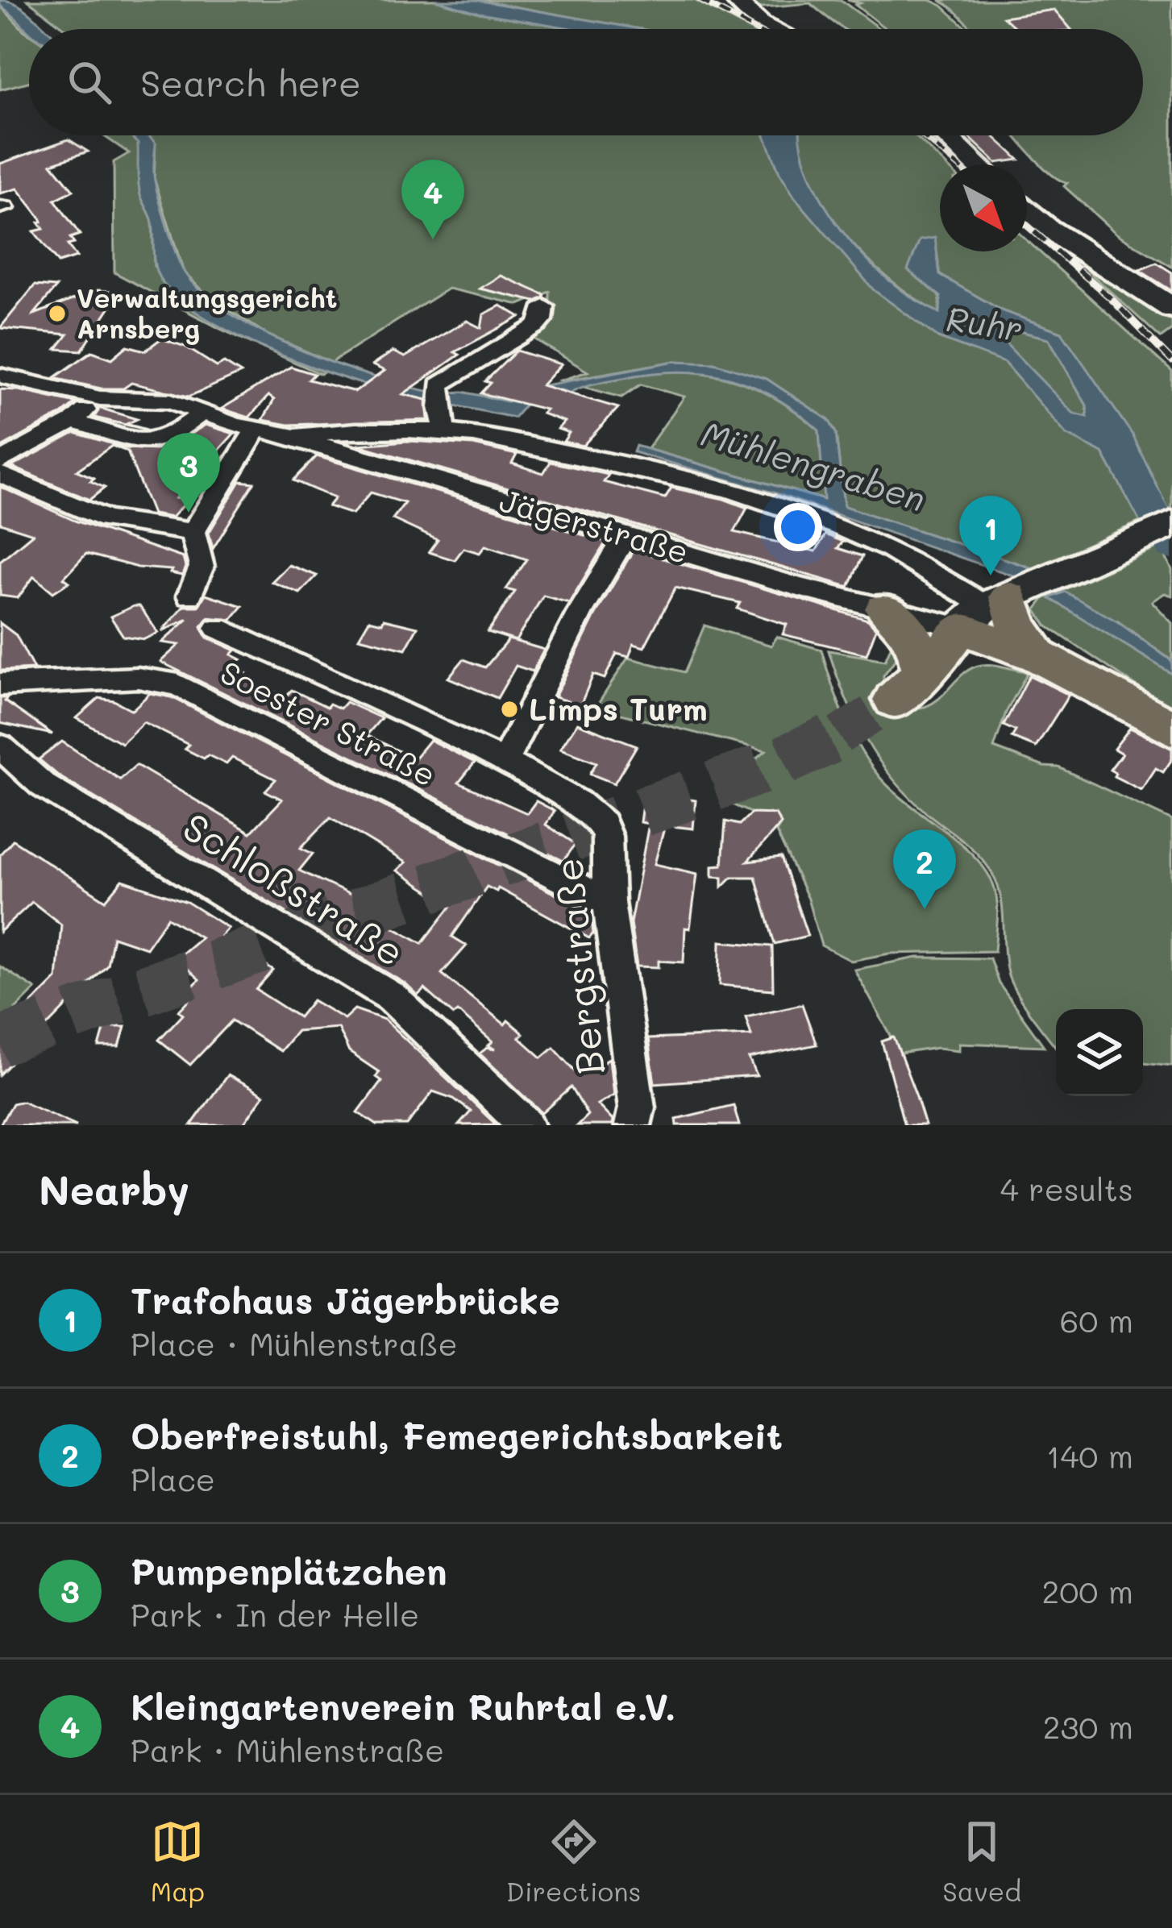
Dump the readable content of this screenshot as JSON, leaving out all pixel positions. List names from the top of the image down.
{
  "streets": {
    "main road": ["Jägerstraße"],
    "street": ["Soester Straße", "Schloßstraße", "Bergstraße"]
  },
  "crossings": [
    ["Soester Straße", "Bergstraße"]
  ],
  "water": ["Ruhr", "Mühlengraben"],
  "places": ["Verwaltungsgericht Arnsberg", "Limps Turm"],
  "north": "bottom right",
  "page": {
    "search": "Search here",
    "pins": [
      "4",
      "3",
      "1",
      "2"
    ],
    "heading": ["Nearby", "4 results"],
    "list": [
      {
        "mark": "1",
        "name": "Trafohaus Jägerbrücke",
        "note": "Place · Mühlenstraße",
        "value": "60 m"
      },
      {
        "mark": "2",
        "name": "Oberfreistuhl, Femegerichtsbarkeit",
        "note": "Place",
        "value": "140 m"
      },
      {
        "mark": "3",
        "name": "Pumpenplätzchen",
        "note": "Park · In der Helle",
        "value": "200 m"
      },
      {
        "mark": "4",
        "name": "Kleingartenverein Ruhrtal e.V.",
        "note": "Park · Mühlenstraße",
        "value": "230 m"
      }
    ],
    "nav": ["Map", "Directions", "Saved"]
  }
}
